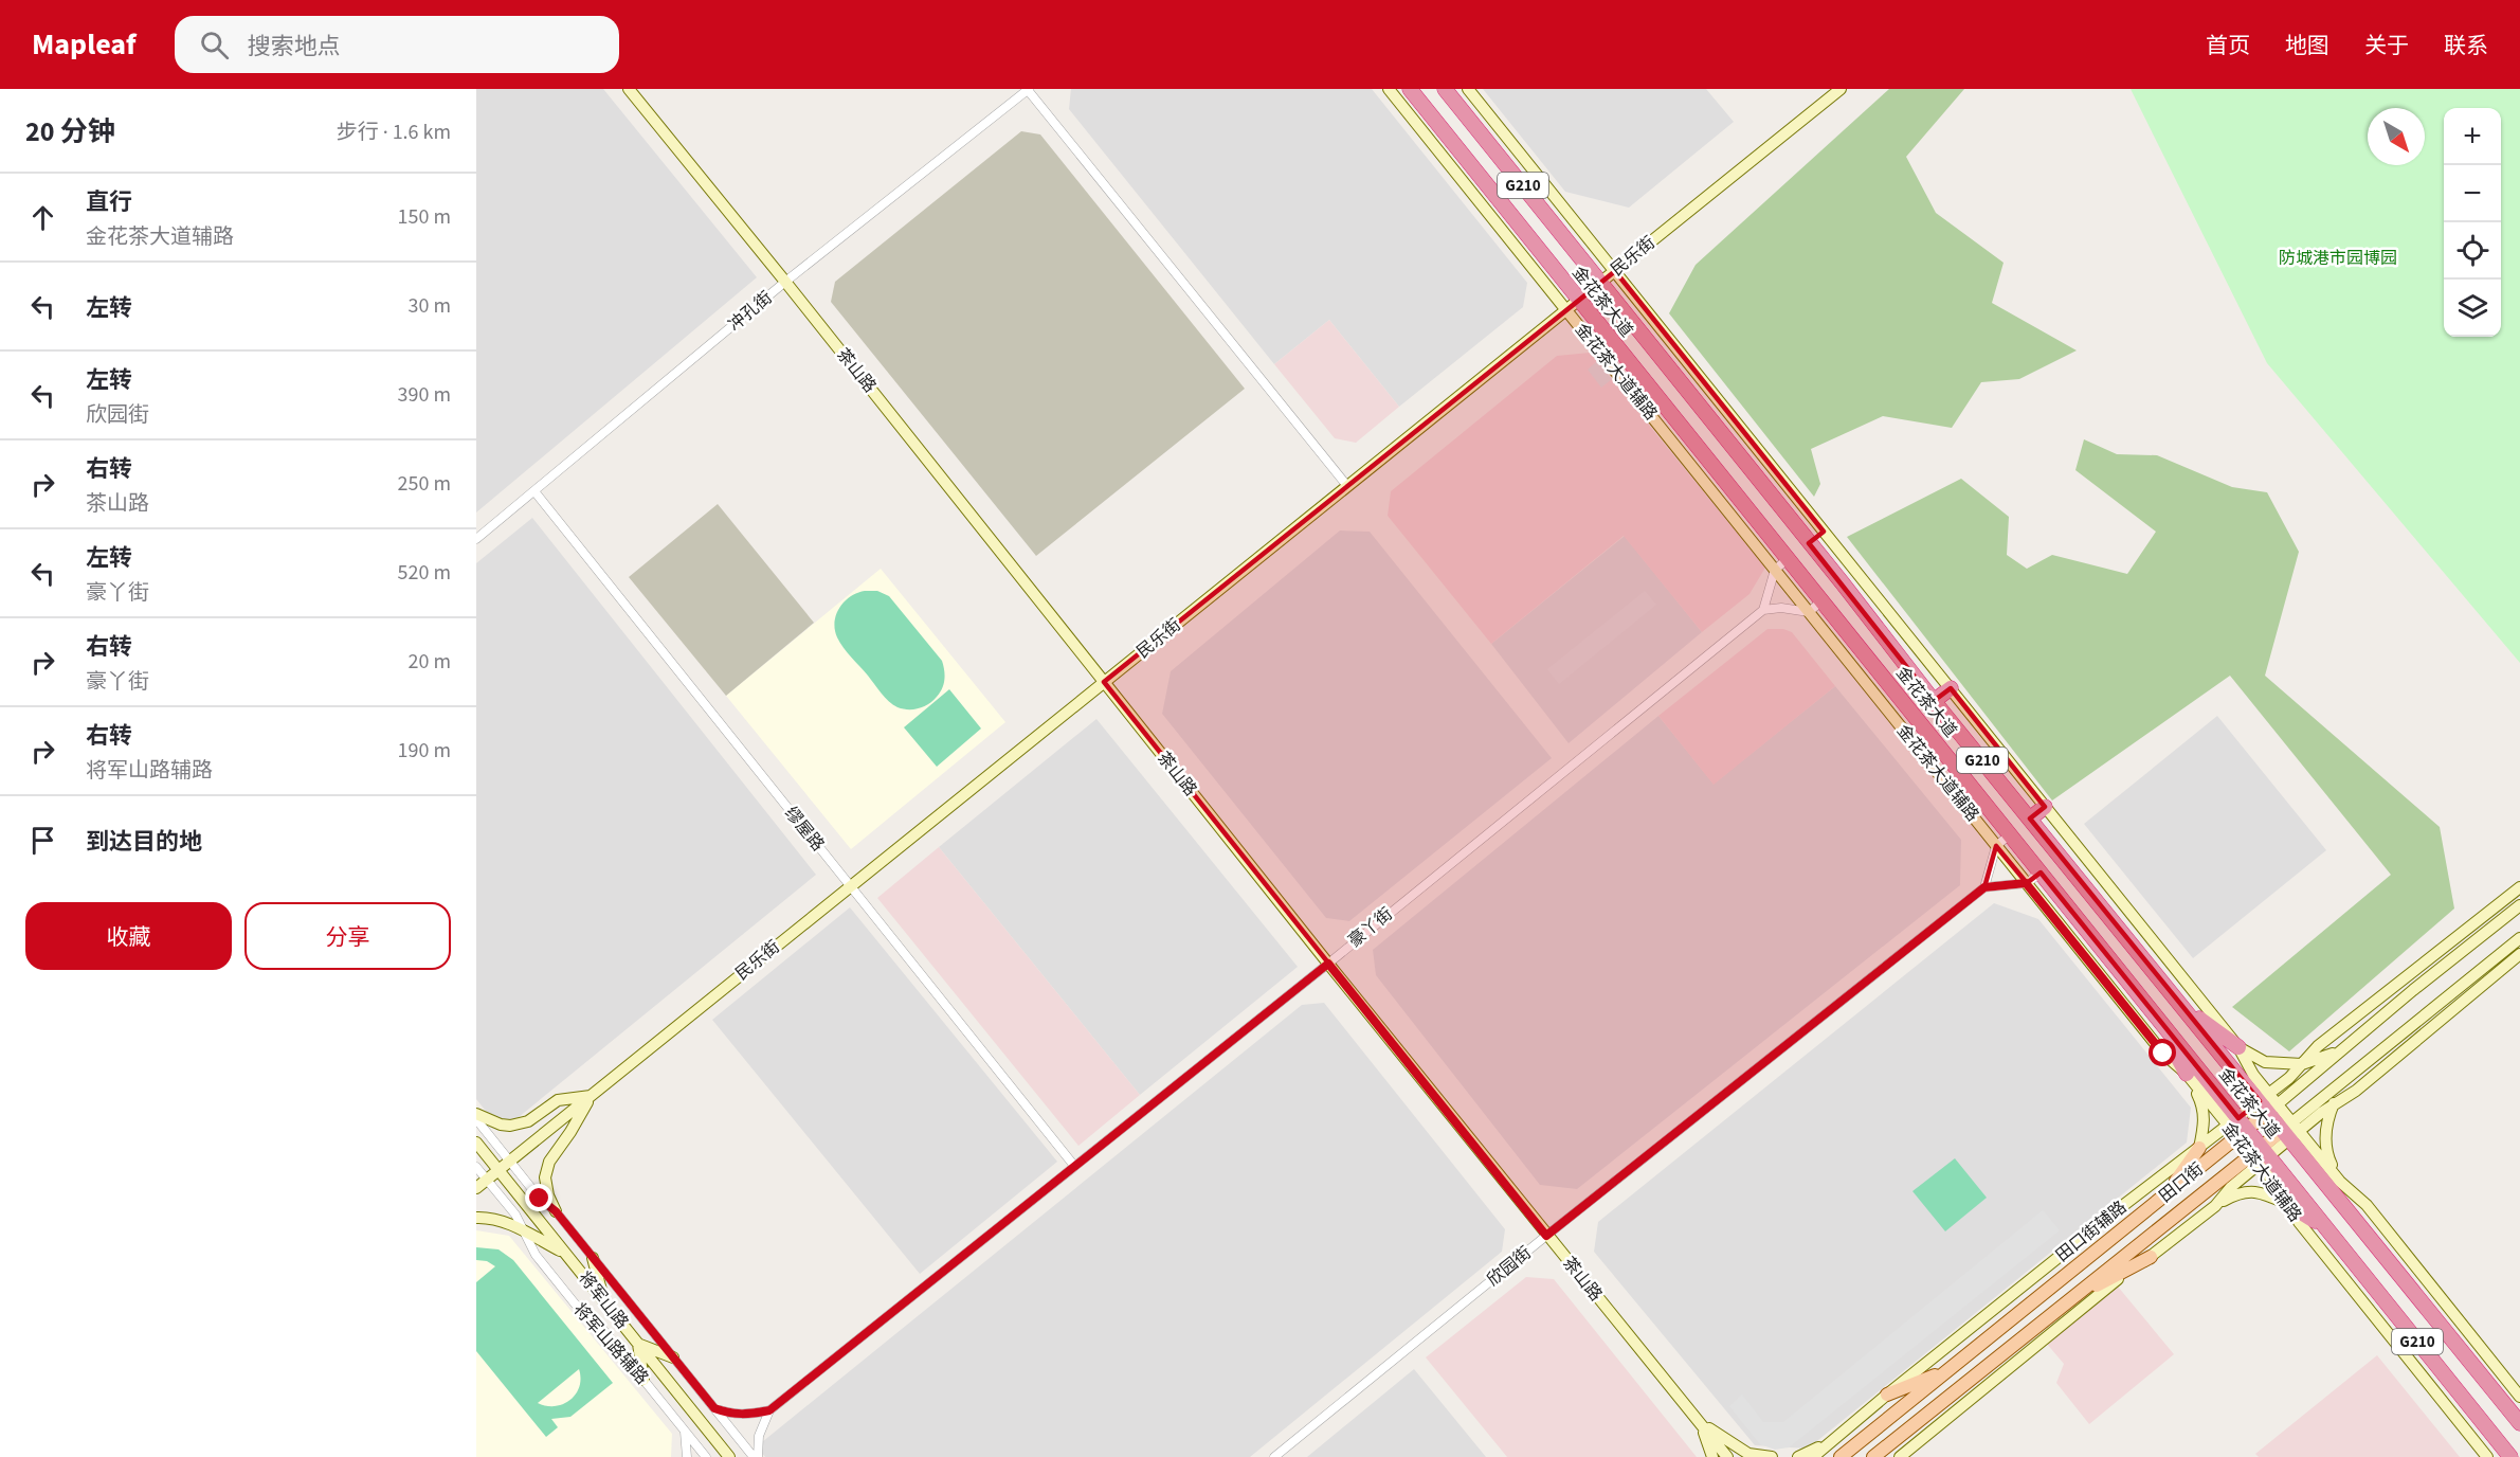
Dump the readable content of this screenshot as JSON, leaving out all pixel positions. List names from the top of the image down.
{
  "streets": {
    "highway": ["G210", "金花茶大道"],
    "main road": ["田口街"],
    "street": [
      "民乐街",
      "冲孔街",
      "茶山路",
      "金花茶大道辅路",
      "缪屋路",
      "豪丫街",
      "田口街辅路",
      "欣园街",
      "将军山路",
      "将军山路辅路"
    ]
  },
  "crossings": [
    ["民乐街", "金花茶大道"],
    ["民乐街", "茶山路"],
    ["民乐街", "金花茶大道辅路"],
    ["民乐街", "缪屋路"],
    ["民乐街", "将军山路"],
    ["民乐街", "将军山路辅路"],
    ["金花茶大道", "金花茶大道辅路"],
    ["金花茶大道", "田口街"],
    ["金花茶大道", "田口街辅路"],
    ["冲孔街", "茶山路"],
    ["冲孔街", "缪屋路"],
    ["茶山路", "豪丫街"],
    ["茶山路", "欣园街"],
    ["金花茶大道辅路", "田口街"],
    ["金花茶大道辅路", "田口街辅路"],
    ["缪屋路", "豪丫街"],
    ["田口街", "田口街辅路"]
  ],
  "parks": ["防城港市园博园"],
  "north": "bottom right",
  "page": {
    "header": "Mapleaf",
    "search": "搜索地点",
    "nav": [
      "首页",
      "地图",
      "关于",
      "联系"
    ],
    "heading": ["20 分钟", "步行 · 1.6 km"],
    "map_buttons": ["+", "−"],
    "list": [
      ["直行", "金花茶大道辅路", "150 m"],
      ["左转", "30 m"],
      ["左转", "欣园街", "390 m"],
      ["右转", "茶山路", "250 m"],
      ["左转", "豪丫街", "520 m"],
      ["右转", "豪丫街", "20 m"],
      ["右转", "将军山路辅路", "190 m"],
      "到达目的地"
    ],
    "buttons": ["收藏", "分享"]
  }
}
